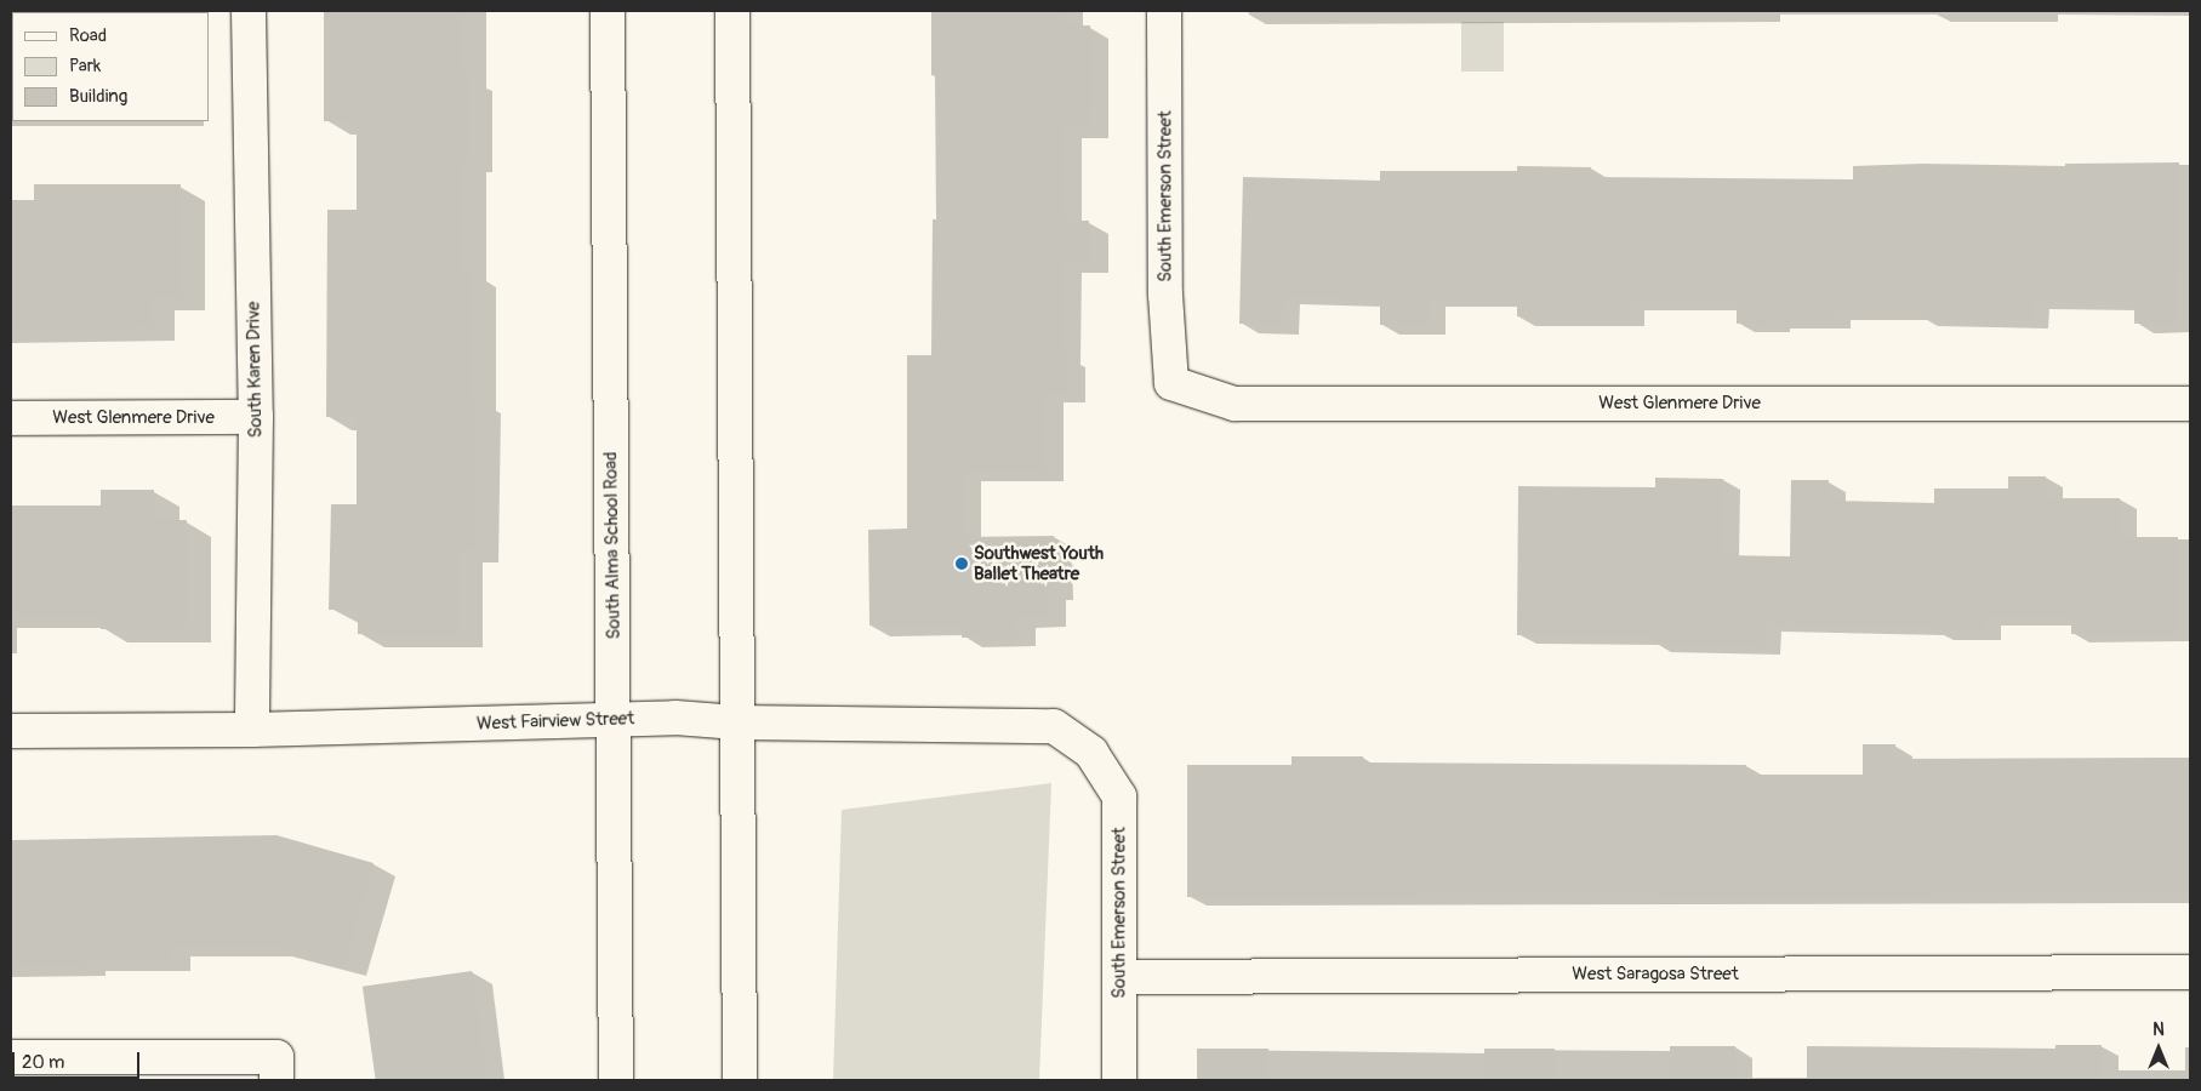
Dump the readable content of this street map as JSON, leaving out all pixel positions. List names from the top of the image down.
{
  "streets": {
    "street": [
      "South Emerson Street",
      "South Karen Drive",
      "West Glenmere Drive",
      "South Alma School Road",
      "West Fairview Street",
      "West Saragosa Street"
    ]
  },
  "crossings": [
    ["South Emerson Street", "West Glenmere Drive"],
    ["South Emerson Street", "West Fairview Street"],
    ["South Emerson Street", "West Saragosa Street"],
    ["South Karen Drive", "West Glenmere Drive"],
    ["South Karen Drive", "West Fairview Street"],
    ["South Alma School Road", "West Fairview Street"]
  ],
  "places": ["Southwest Youth Ballet Theatre"],
  "legend": ["Road", "Park", "Building"],
  "scale_bar": "20 m",
  "north": "top"
}
